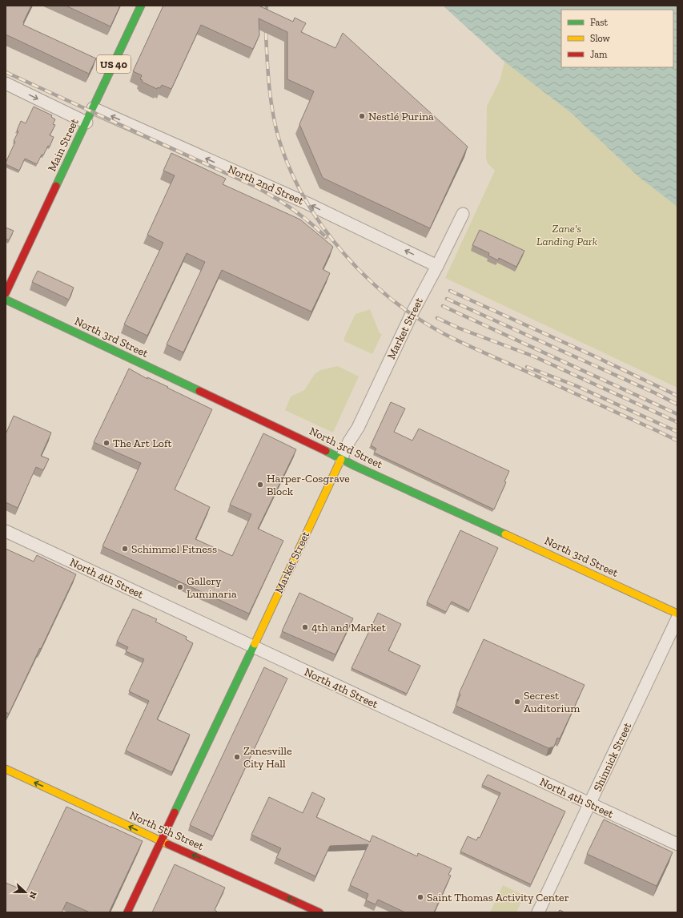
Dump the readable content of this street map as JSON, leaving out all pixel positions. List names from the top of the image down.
{
  "streets": {
    "street": [
      "US 40",
      "Main Street",
      "North 2nd Street",
      "Market Street",
      "North 3rd Street",
      "North 4th Street",
      "Shinnick Street",
      "North 5th Street"
    ]
  },
  "crossings": [
    ["Main Street", "North 2nd Street"],
    ["North 2nd Street", "Market Street"],
    ["Market Street", "North 3rd Street"],
    ["Market Street", "North 4th Street"],
    ["Market Street", "North 5th Street"],
    ["North 4th Street", "Shinnick Street"]
  ],
  "one_way": ["North 2nd Street", "North 5th Street"],
  "parks": ["Zane's Landing Park"],
  "places": [
    "Nestlé Purina",
    "The Art Loft",
    "Harper-Cosgrave Block",
    "Schimmel Fitness",
    "Gallery Luminaria",
    "4th and Market",
    "Secrest Auditorium",
    "Zanesville City Hall",
    "Saint Thomas Activity Center"
  ],
  "legend": ["Fast", "Slow", "Jam"],
  "north": "right"
}
